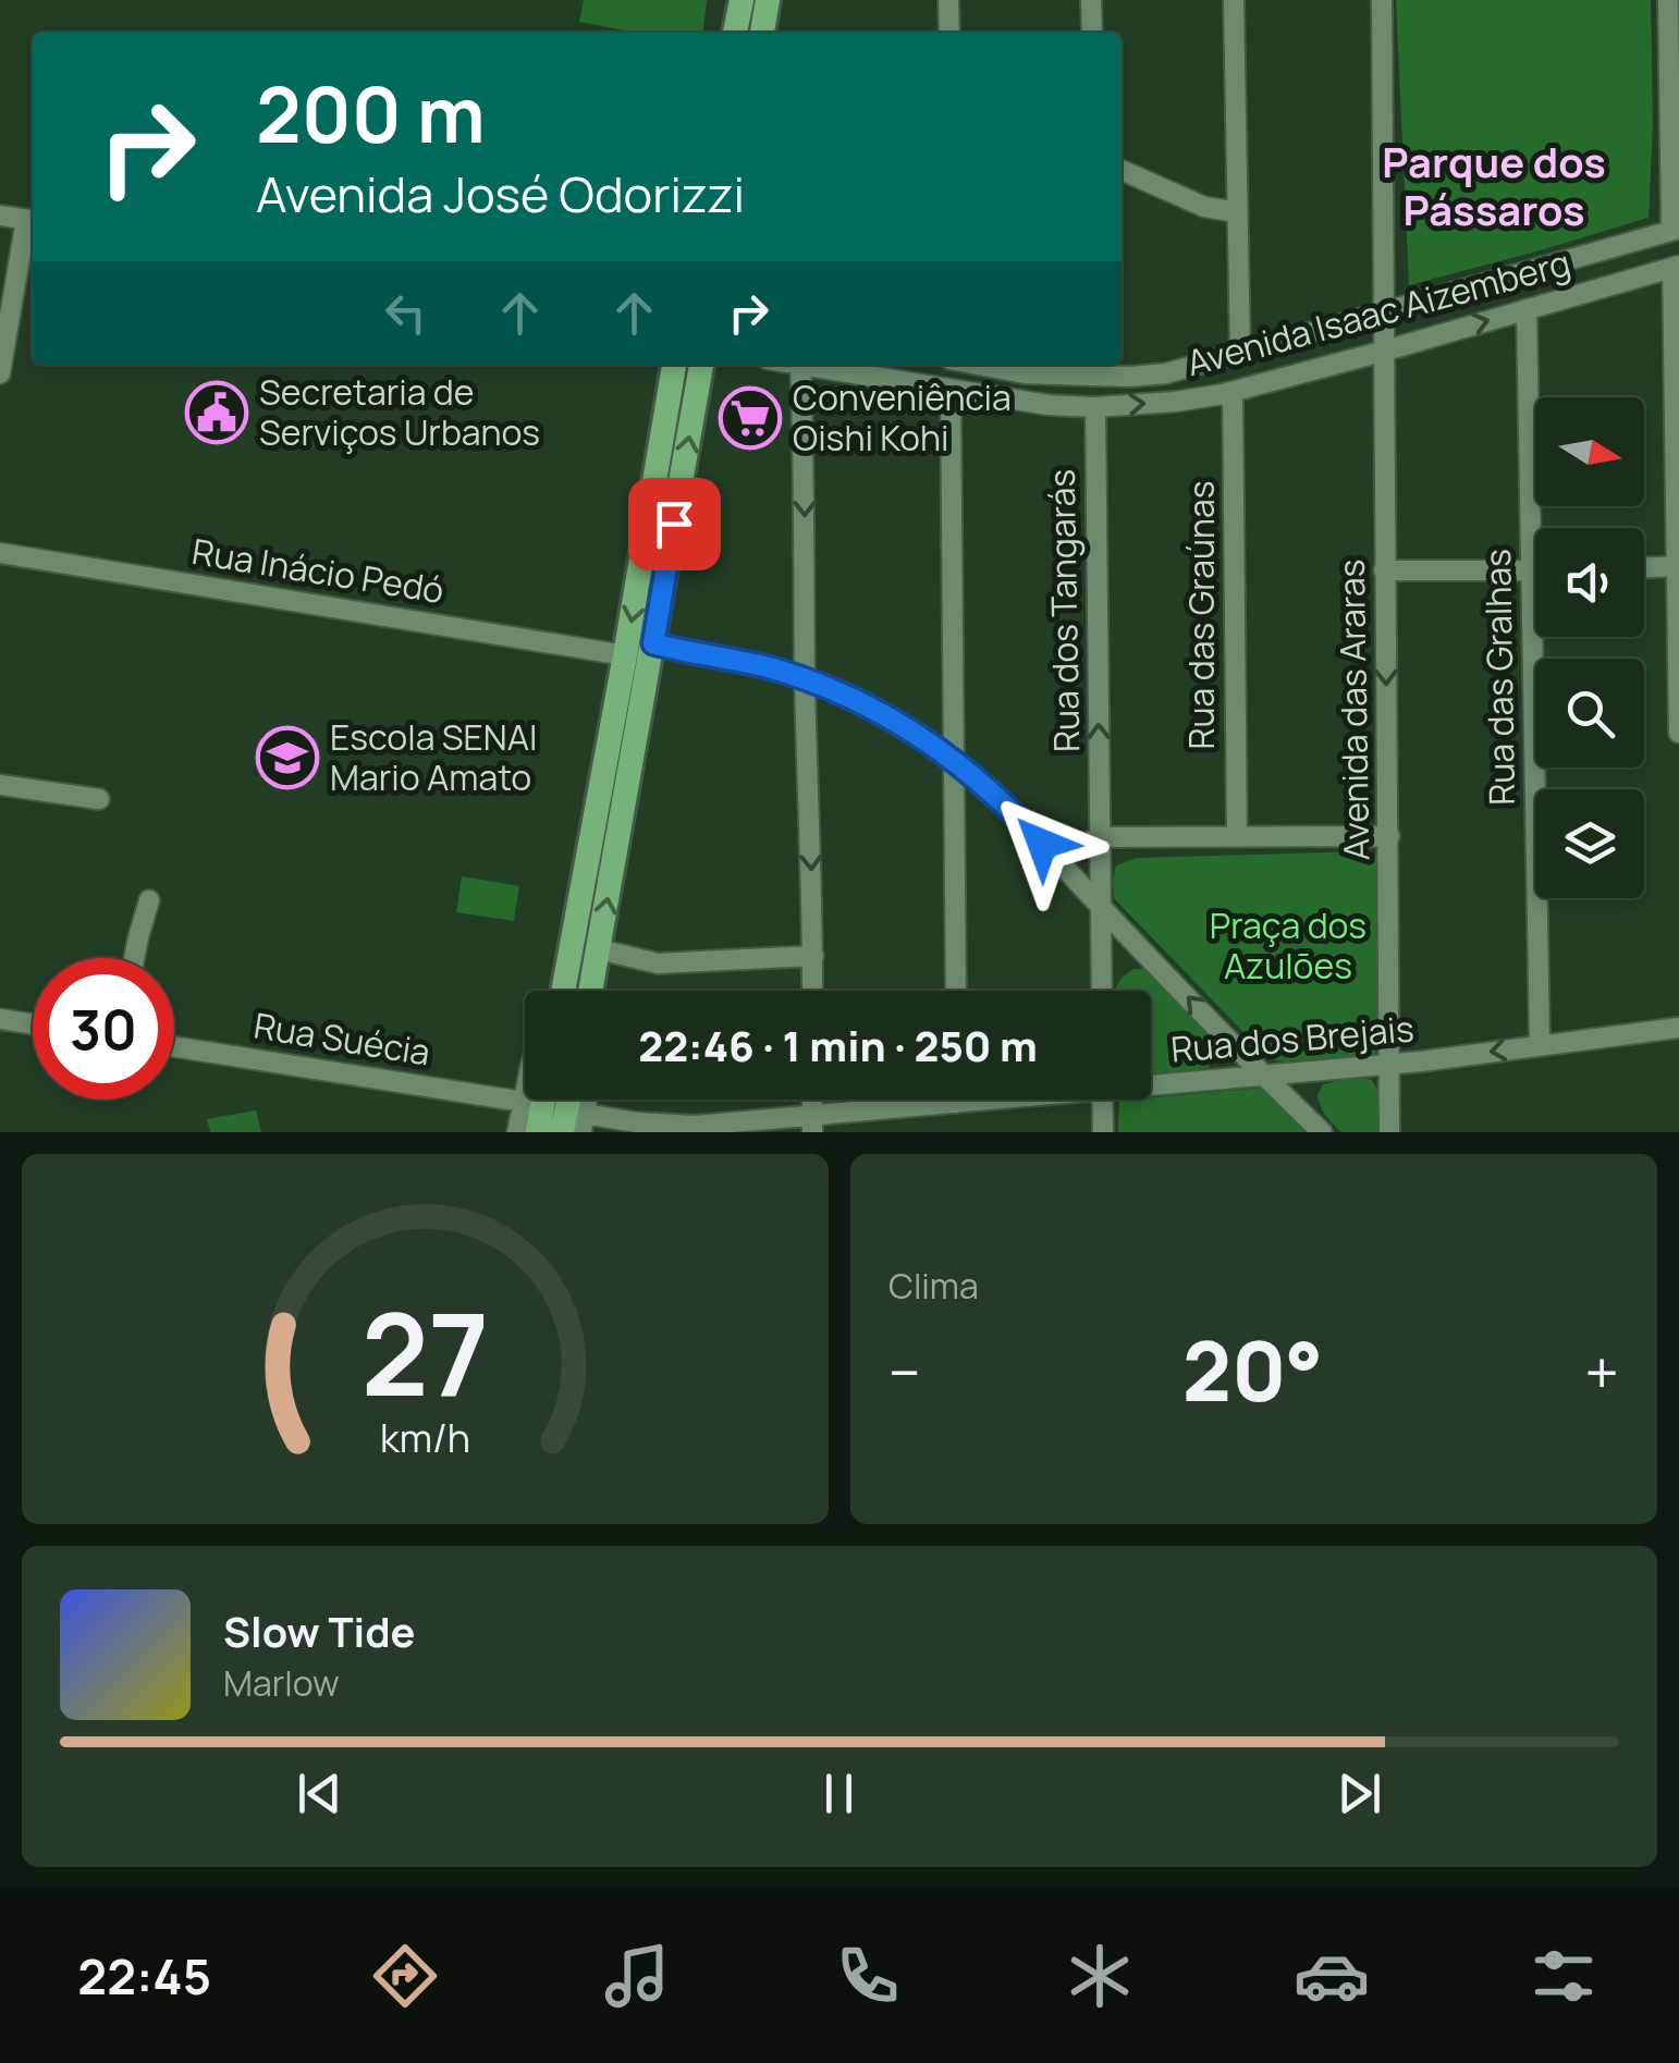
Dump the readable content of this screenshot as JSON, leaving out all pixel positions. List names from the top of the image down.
{
  "streets": {
    "street": [
      "Avenida Isaac Aizemberg",
      "Rua Inácio Pedó",
      "Rua dos Tangarás",
      "Rua das Graúnas",
      "Rua das Gralhas",
      "Avenida das Araras",
      "Rua Suécia",
      "Rua dos Brejais"
    ]
  },
  "crossings": [
    ["Avenida Isaac Aizemberg", "Rua dos Tangarás"],
    ["Avenida Isaac Aizemberg", "Rua das Graúnas"],
    ["Avenida Isaac Aizemberg", "Rua das Gralhas"],
    ["Avenida Isaac Aizemberg", "Avenida das Araras"],
    ["Rua das Gralhas", "Rua dos Brejais"],
    ["Avenida das Araras", "Rua dos Brejais"]
  ],
  "districts": ["Parque dos Pássaros"],
  "parks": ["Praça dos Azulões"],
  "places": {
    "public building": ["Secretaria de Serviços Urbanos"],
    "supermarket": ["Conveniência Oishi Kohi"],
    "school or university": ["Escola SENAI Mario Amato"]
  },
  "north": "right",
  "page": {
    "turn": ["200 m", "Avenida José Odorizzi"],
    "limit": "30",
    "trip": "22:46 · 1 min · 250 m",
    "tile": "Clima",
    "heat": ["−", "20°", "+"],
    "song": ["Slow Tide", "Marlow"],
    "tabs": "22:45",
    "gauge": ["27", "km/h"]
  }
}
